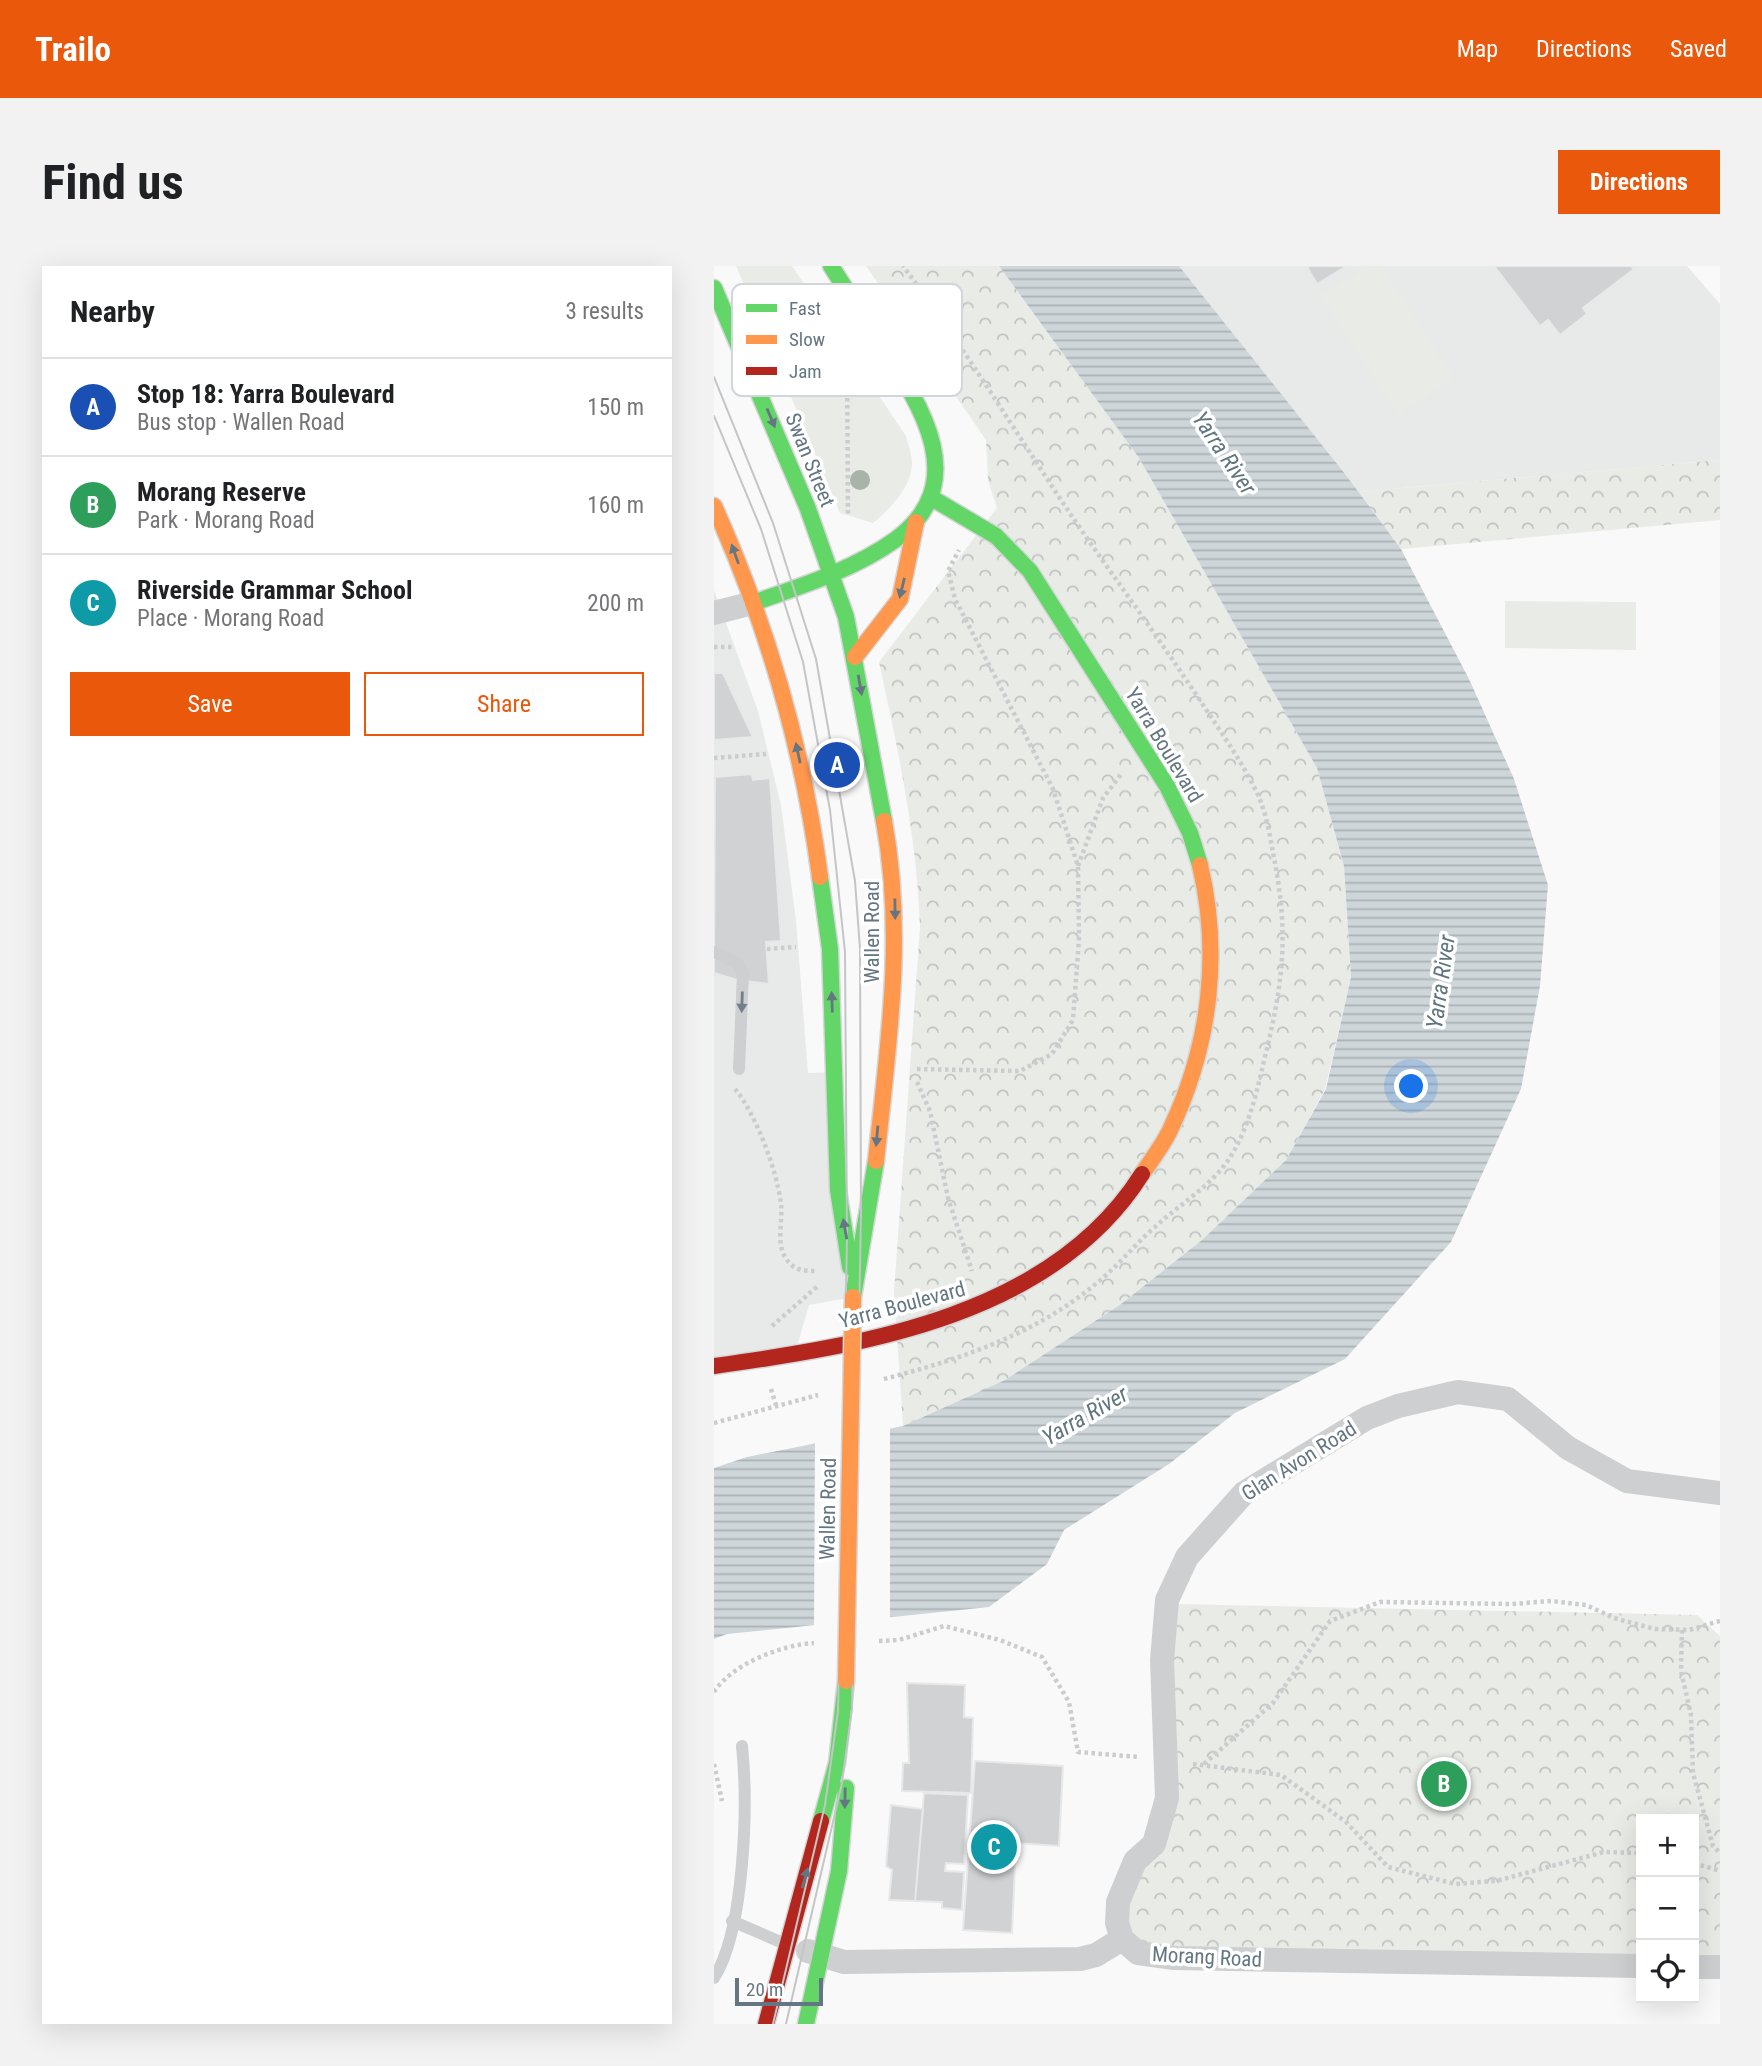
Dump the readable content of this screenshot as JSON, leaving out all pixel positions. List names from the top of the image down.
{
  "streets": {
    "main road": ["Swan Street", "Yarra Boulevard", "Wallen Road"],
    "street": ["Glan Avon Road", "Morang Road"]
  },
  "crossings": [
    ["Swan Street", "Wallen Road"],
    ["Wallen Road", "Morang Road"],
    ["Glan Avon Road", "Morang Road"]
  ],
  "water": ["Yarra River"],
  "legend": ["Fast", "Slow", "Jam"],
  "scale_bar": "20 m",
  "page": {
    "header": "Trailo",
    "nav": ["Map", "Directions", "Saved"],
    "buttons": [
      "Directions",
      ["Save", "Share"]
    ],
    "title": "Find us",
    "heading": ["Nearby", "3 results"],
    "list": [
      {
        "mark": "A",
        "name": "Stop 18: Yarra Boulevard",
        "note": "Bus stop · Wallen Road",
        "value": "150 m"
      },
      {
        "mark": "B",
        "name": "Morang Reserve",
        "note": "Park · Morang Road",
        "value": "160 m"
      },
      {
        "mark": "C",
        "name": "Riverside Grammar School",
        "note": "Place · Morang Road",
        "value": "200 m"
      }
    ],
    "pins": ["A", "B", "C"],
    "map_buttons": ["+", "−"],
    "scale": "20 m"
  }
}
